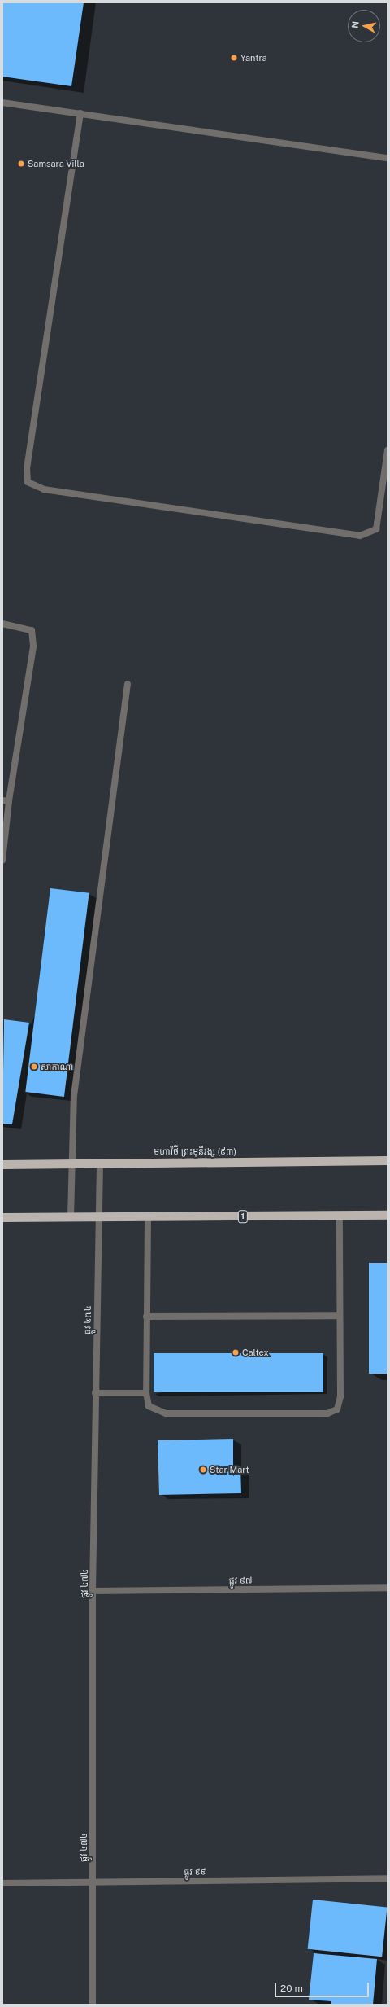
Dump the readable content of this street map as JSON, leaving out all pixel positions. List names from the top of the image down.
{
  "streets": {
    "highway": ["មហាវិថី ព្រះមុនីវង្ស (៩៣)", "1"],
    "street": ["ផ្លូវ ៤៧៤", "ផ្លូវ ៩៧", "ផ្លូវ ៩៩"]
  },
  "crossings": [
    ["មហាវិថី ព្រះមុនីវង្ស (៩៣)", "ផ្លូវ ៤៧៤"],
    ["1", "ផ្លូវ ៤៧៤"],
    ["ផ្លូវ ៤៧៤", "ផ្លូវ ៩៧"],
    ["ផ្លូវ ៤៧៤", "ផ្លូវ ៩៩"]
  ],
  "places": [
    "Yantra",
    "Samsara Villa",
    "សាកាណា",
    "Caltex",
    "Star Mart"
  ],
  "scale_bar": "20 m",
  "north": "left"
}
